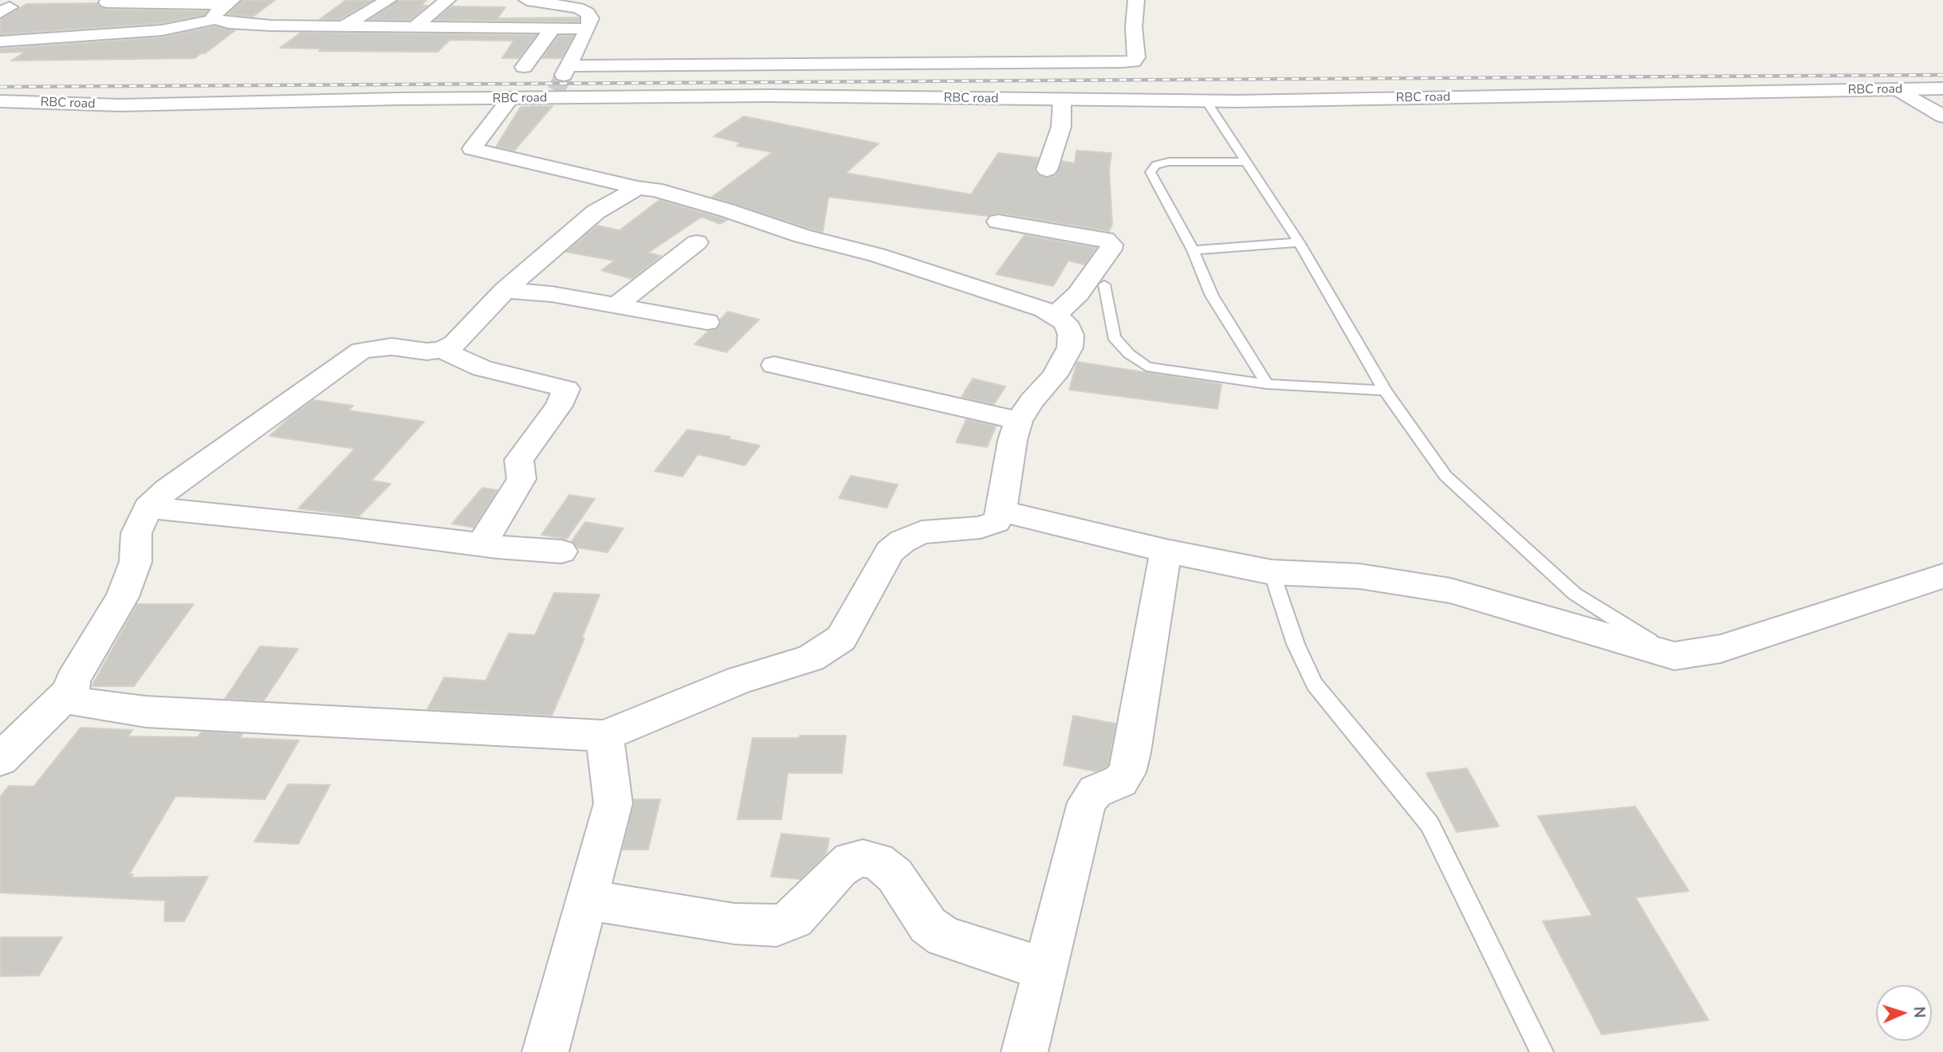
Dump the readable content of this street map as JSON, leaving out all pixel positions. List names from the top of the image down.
{
  "streets": {
    "street": ["RBC road"]
  },
  "north": "right"
}
